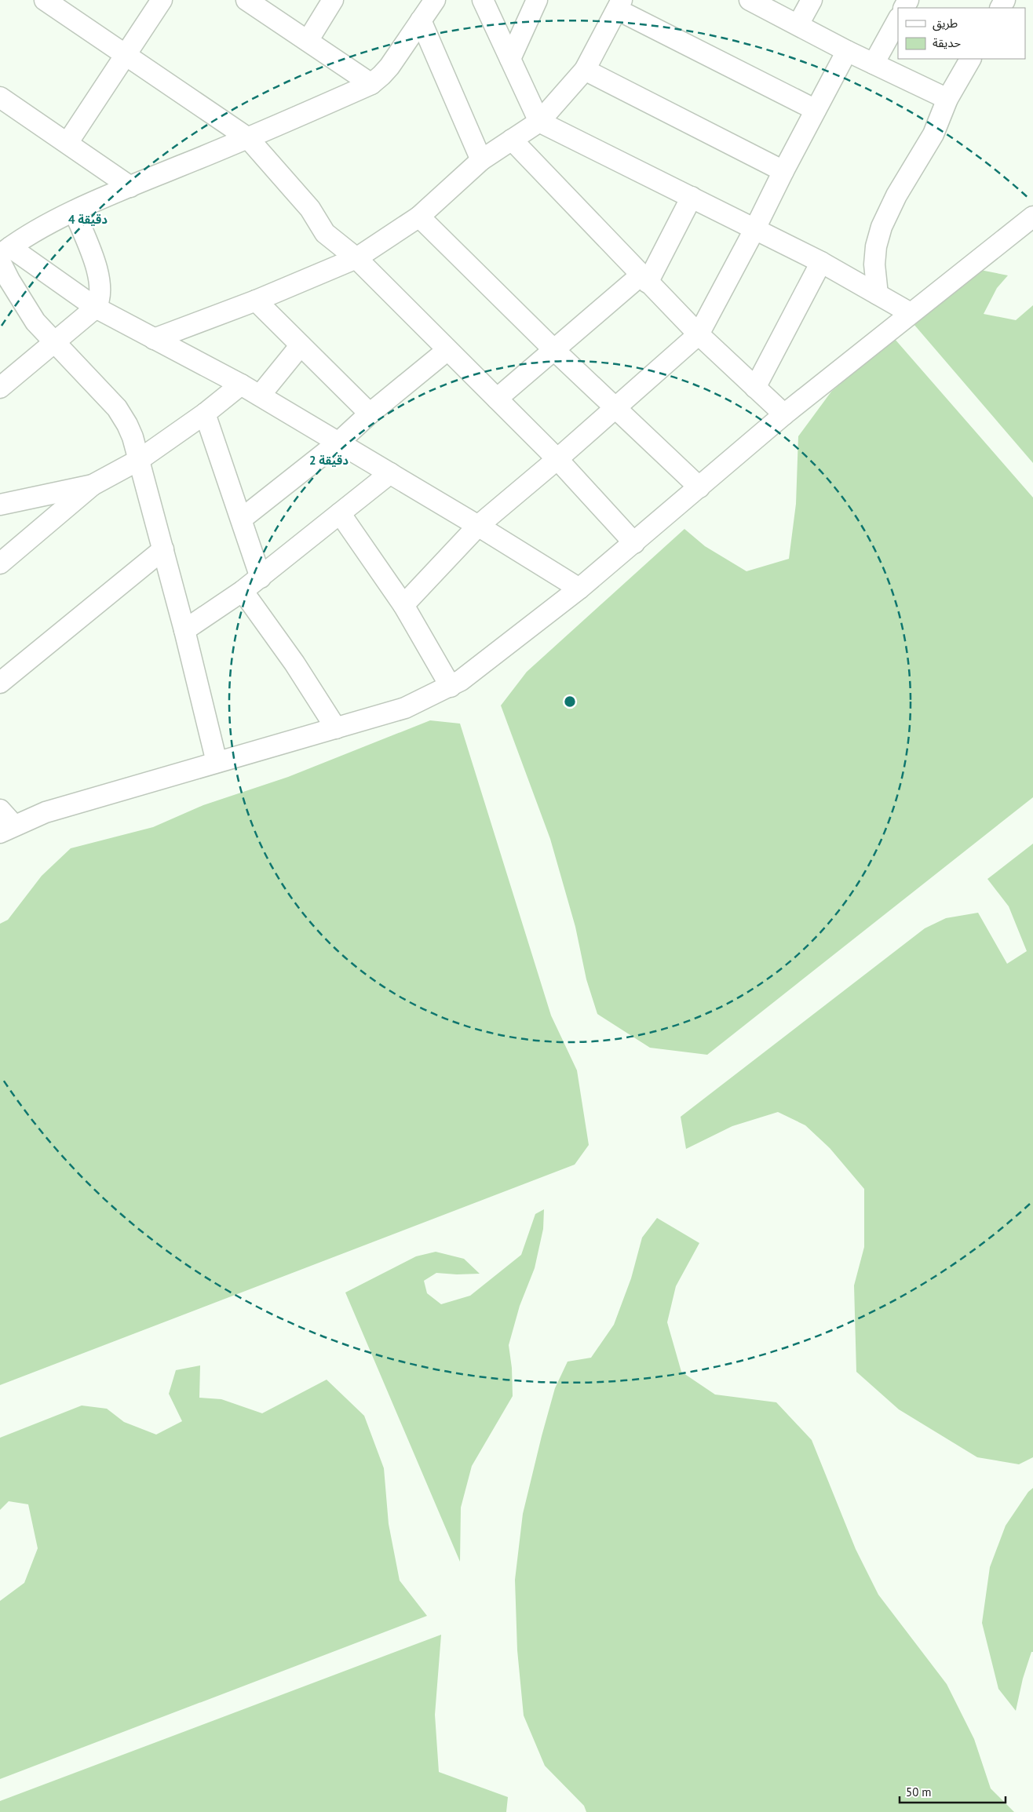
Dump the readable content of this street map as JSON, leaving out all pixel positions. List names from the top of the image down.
{
  "legend": ["طريق", "حديقة"],
  "scale_bar": "50 m",
  "rings": ["4 دقيقة", "2 دقيقة"]
}
